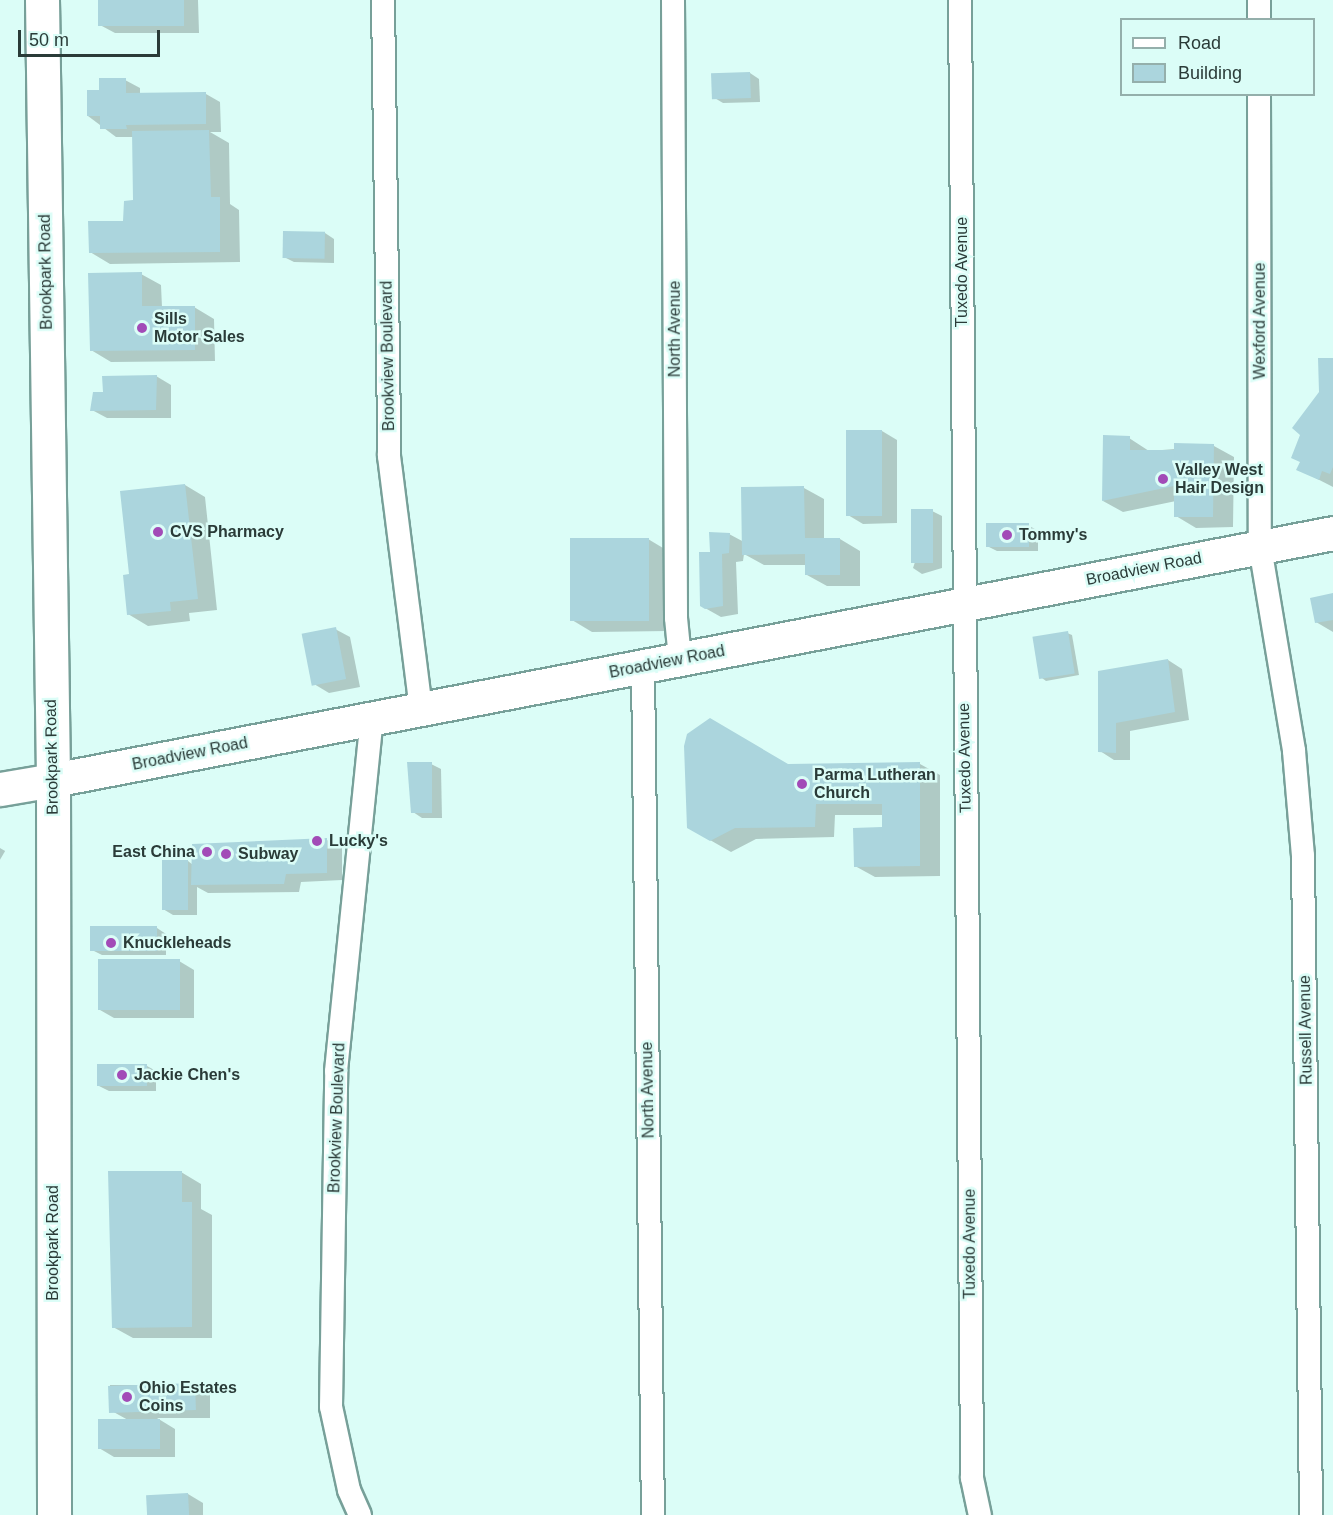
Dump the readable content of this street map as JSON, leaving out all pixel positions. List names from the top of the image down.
{
  "streets": {
    "main road": ["Brookpark Road", "Broadview Road"],
    "street": [
      "Tuxedo Avenue",
      "Wexford Avenue",
      "North Avenue",
      "Brookview Boulevard",
      "Russell Avenue"
    ]
  },
  "crossings": [
    ["Brookpark Road", "Broadview Road"],
    ["Tuxedo Avenue", "Broadview Road"],
    ["Wexford Avenue", "Broadview Road"],
    ["Wexford Avenue", "Russell Avenue"],
    ["North Avenue", "Broadview Road"],
    ["Brookview Boulevard", "Broadview Road"],
    ["Broadview Road", "Russell Avenue"]
  ],
  "places": [
    "Sills Motor Sales",
    "Valley West Hair Design",
    "CVS Pharmacy",
    "Tommy's",
    "Parma Lutheran Church",
    "Lucky's",
    "East China",
    "Subway",
    "Knuckleheads",
    "Jackie Chen's",
    "Ohio Estates Coins"
  ],
  "legend": ["Road", "Building"],
  "scale_bar": "50 m"
}
